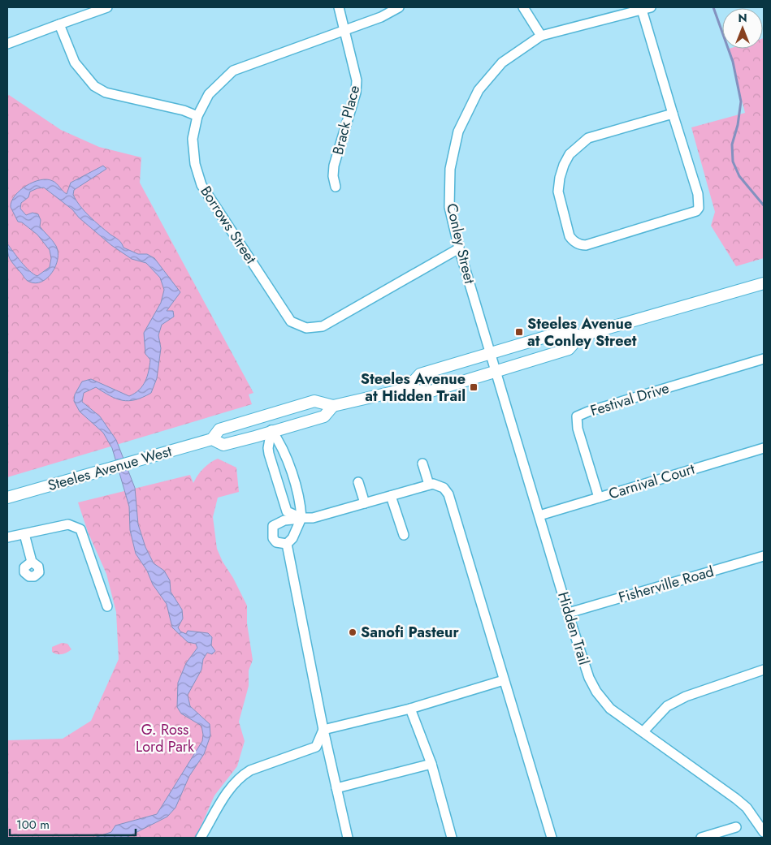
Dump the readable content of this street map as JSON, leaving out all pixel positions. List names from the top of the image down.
{
  "streets": {
    "main road": ["Steeles Avenue West"],
    "street": [
      "Brack Place",
      "Borrows Street",
      "Conley Street",
      "Festival Drive",
      "Carnival Court",
      "Fisherville Road",
      "Hidden Trail"
    ]
  },
  "crossings": [
    ["Brack Place", "Borrows Street"],
    ["Borrows Street", "Conley Street"],
    ["Conley Street", "Steeles Avenue West"],
    ["Conley Street", "Hidden Trail"],
    ["Festival Drive", "Carnival Court"],
    ["Steeles Avenue West", "Hidden Trail"],
    ["Carnival Court", "Hidden Trail"],
    ["Fisherville Road", "Hidden Trail"]
  ],
  "parks": ["G. Ross Lord Park"],
  "places": {
    "transit": ["Steeles Avenue at Conley Street", "Steeles Avenue at Hidden Trail"],
    "other": ["Sanofi Pasteur"]
  },
  "scale_bar": "100 m",
  "north": "top"
}
